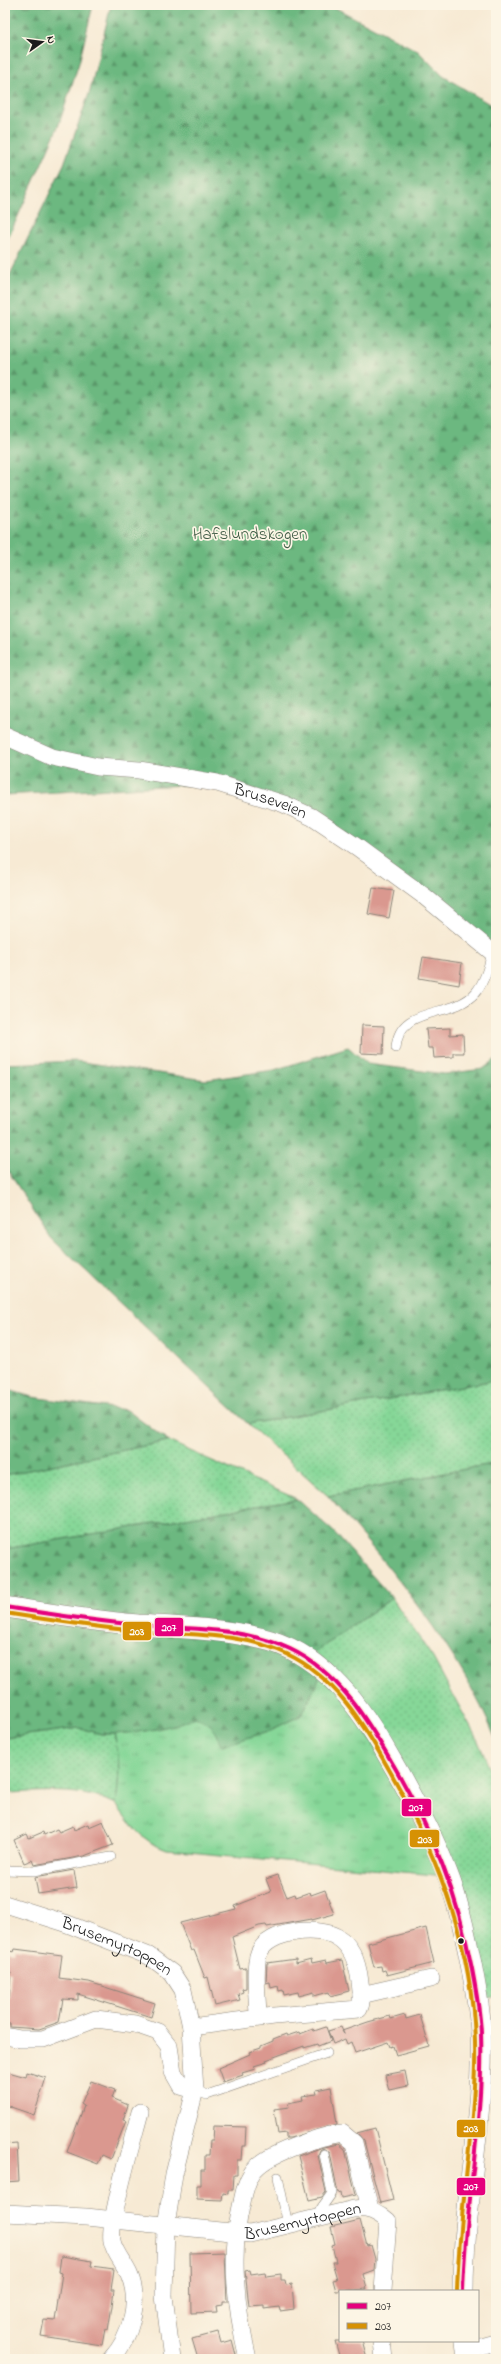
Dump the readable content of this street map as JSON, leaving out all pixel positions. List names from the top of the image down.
{
  "streets": {
    "street": ["Bruseveien", "Brusemyrtoppen"]
  },
  "parks": ["Hafslundskogen"],
  "lines": ["transit line 207", "transit line 203"],
  "legend": ["207", "203"],
  "north": "right"
}
